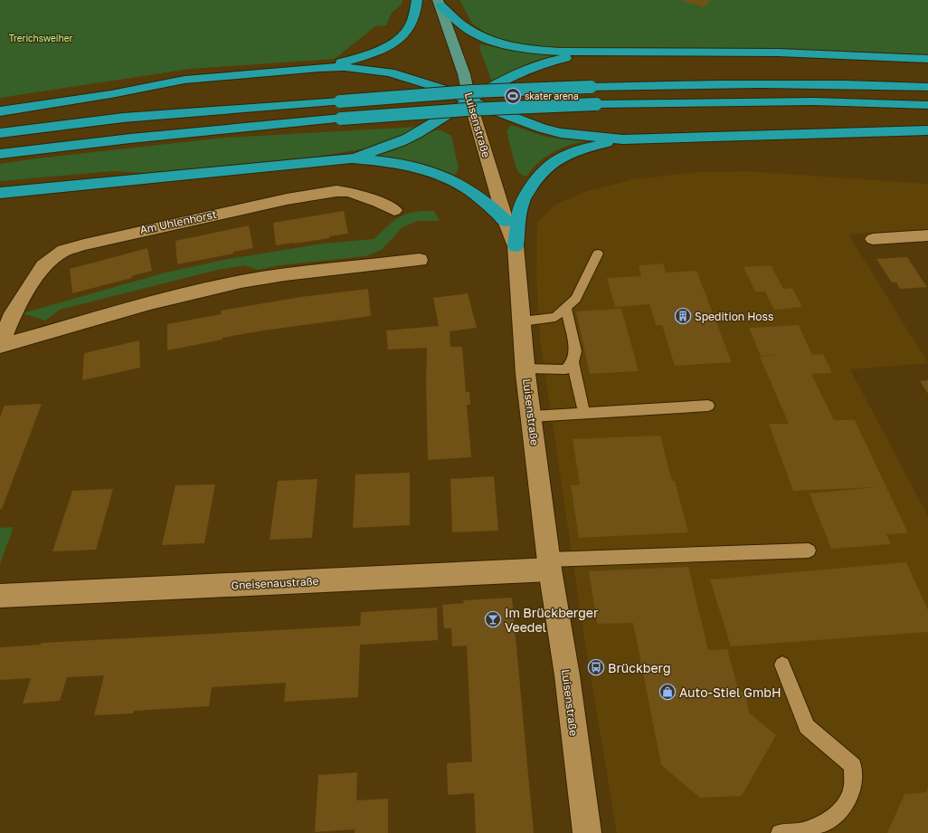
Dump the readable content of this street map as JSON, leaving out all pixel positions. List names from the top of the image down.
{
  "streets": {
    "main road": ["Luisenstraße"],
    "street": ["Am Uhlenhorst", "Gneisenaustraße"]
  },
  "crossings": [
    ["Luisenstraße", "Gneisenaustraße"]
  ],
  "parks": ["Trerichsweiher"],
  "places": {
    "sports": ["skater arena"],
    "building": ["Spedition Hoss"],
    "bar": ["Im Brückberger Veedel"],
    "bus stop": ["Brückberg"],
    "shop": ["Auto-Stiel GmbH"]
  }
}
